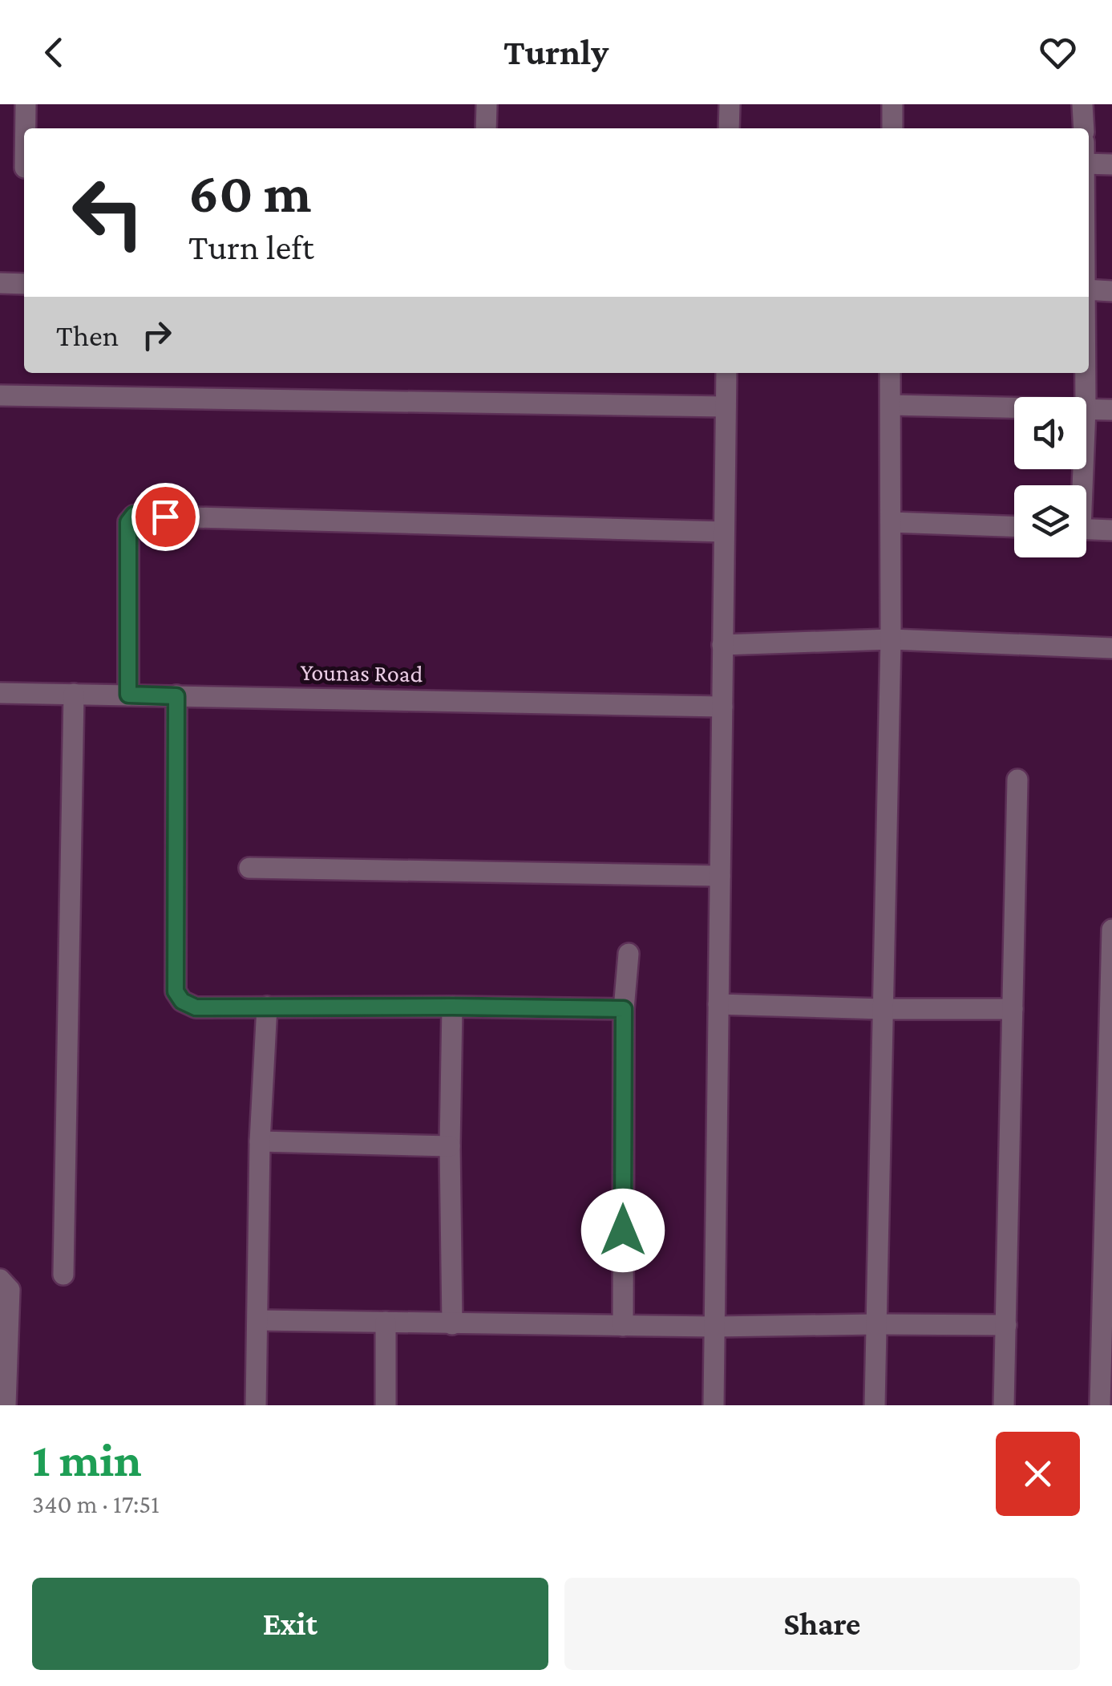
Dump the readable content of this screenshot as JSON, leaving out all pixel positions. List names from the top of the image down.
{
  "streets": {
    "street": ["Younas Road"]
  },
  "page": {
    "header": "Turnly",
    "turn": ["60 m", "Turn left"],
    "then": "Then",
    "heading": ["1 min", "340 m · 17:51"],
    "buttons": ["Exit", "Share"]
  }
}
